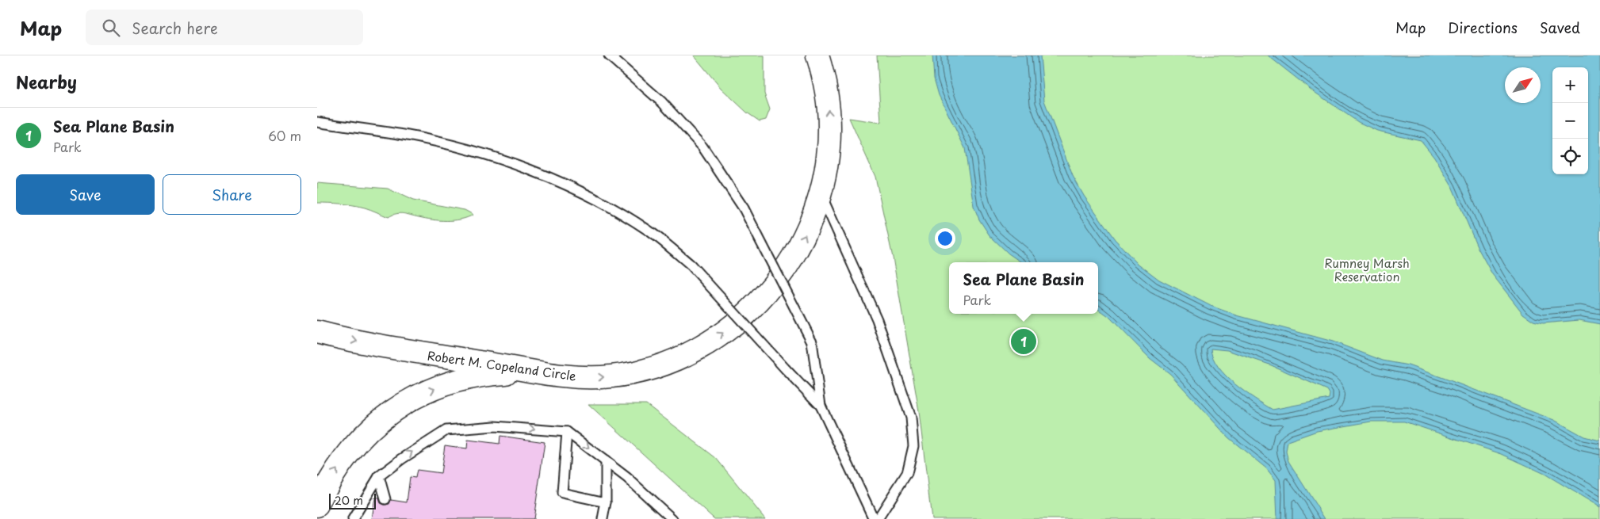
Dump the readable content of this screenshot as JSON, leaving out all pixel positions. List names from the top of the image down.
{
  "streets": {
    "highway": ["Robert M. Copeland Circle"]
  },
  "parks": ["Rumney Marsh Reservation"],
  "scale_bar": "20 m",
  "north": "top right",
  "page": {
    "header": "Map",
    "search": "Search here",
    "nav": ["Map", "Directions", "Saved"],
    "heading": "Nearby",
    "map_buttons": ["+", "−"],
    "list": [
      {
        "mark": "1",
        "name": "Sea Plane Basin",
        "note": "Park",
        "value": "60 m"
      }
    ],
    "buttons": ["Save", "Share"],
    "popup": ["Sea Plane Basin", "Park"],
    "pins": "1",
    "scale": "20 m"
  }
}
